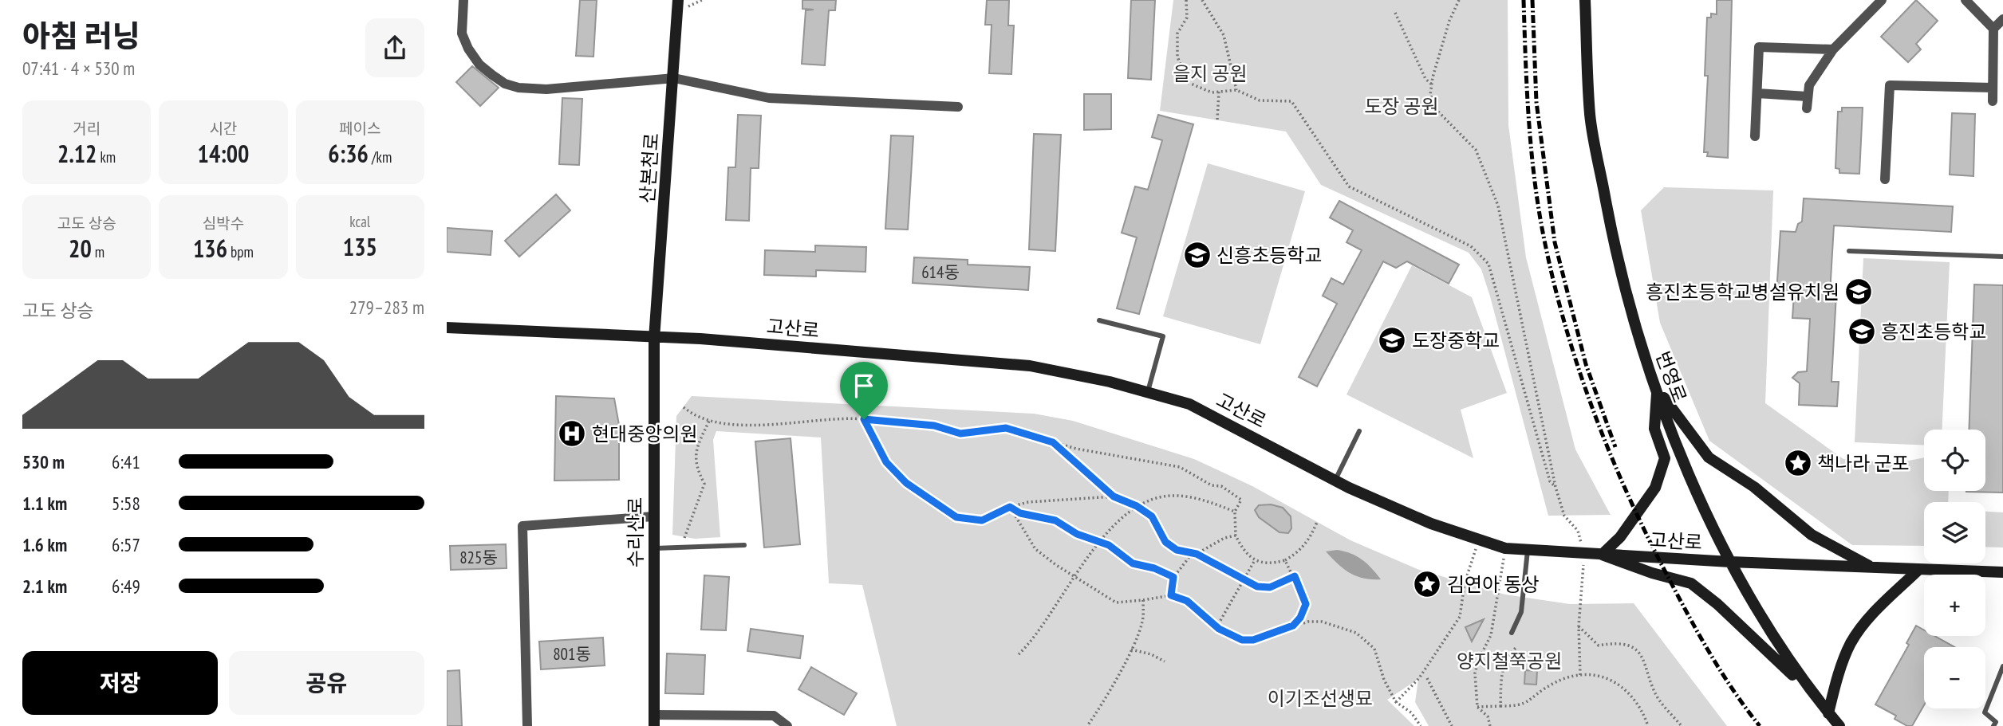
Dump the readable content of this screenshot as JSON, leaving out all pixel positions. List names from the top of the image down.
{
  "streets": {
    "street": [
      "산본천로",
      "고산로",
      "번영로",
      "수리산로"
    ]
  },
  "crossings": [
    ["산본천로", "고산로"],
    ["산본천로", "수리산로"],
    ["고산로", "번영로"],
    ["고산로", "수리산로"]
  ],
  "parks": [
    "을지 공원",
    "도장 공원",
    "양지철쭉공원",
    "이기조선생묘"
  ],
  "places": {
    "school or university": [
      "신흥초등학교",
      "흥진초등학교병설유치원",
      "흥진초등학교",
      "도장중학교"
    ],
    "hospital": ["현대중앙의원"],
    "place": ["책나라 군포", "김연아 동상"]
  },
  "house_numbers": ["614동", "825동", "801동"],
  "page": {
    "heading": ["아침 러닝", "07:41 · 4 × 530 m"],
    "stats": [
      ["거리", "2.12 km"],
      ["시간", "14:00"],
      ["페이스", "6:36 /km"],
      ["고도 상승", "20 m"],
      ["심박수", "136 bpm"],
      ["kcal", "135"]
    ],
    "chart": ["고도 상승", "279–283 m"],
    "map_buttons": ["+", "−"],
    "list": [
      {
        "name": "530 m",
        "note": "6:41"
      },
      {
        "name": "1.1 km",
        "note": "5:58"
      },
      {
        "name": "1.6 km",
        "note": "6:57"
      },
      {
        "name": "2.1 km",
        "note": "6:49"
      }
    ],
    "buttons": ["저장", "공유"]
  }
}
